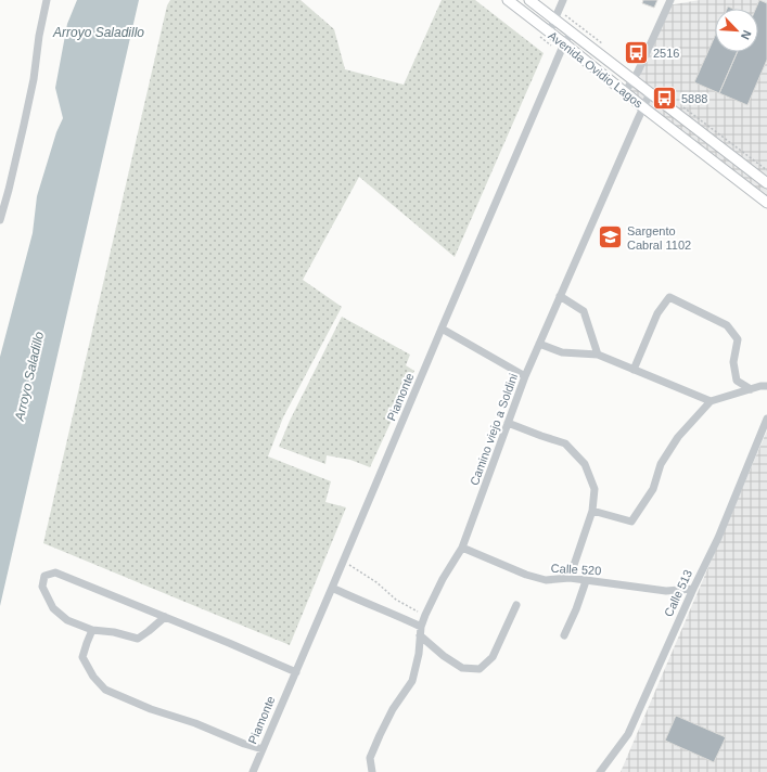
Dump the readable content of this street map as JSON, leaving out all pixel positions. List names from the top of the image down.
{
  "streets": {
    "main road": ["Avenida Ovidio Lagos"],
    "street": [
      "Piamonte",
      "Camino viejo a Soldini",
      "Calle 520",
      "Calle 513"
    ]
  },
  "crossings": [
    ["Avenida Ovidio Lagos", "Piamonte"],
    ["Avenida Ovidio Lagos", "Camino viejo a Soldini"],
    ["Camino viejo a Soldini", "Calle 520"],
    ["Calle 520", "Calle 513"]
  ],
  "water": ["Arroyo Saladillo"],
  "places": {
    "bus stop": ["2516", "5888"],
    "school or university": ["Sargento Cabral 1102"]
  },
  "north": "bottom right"
}
